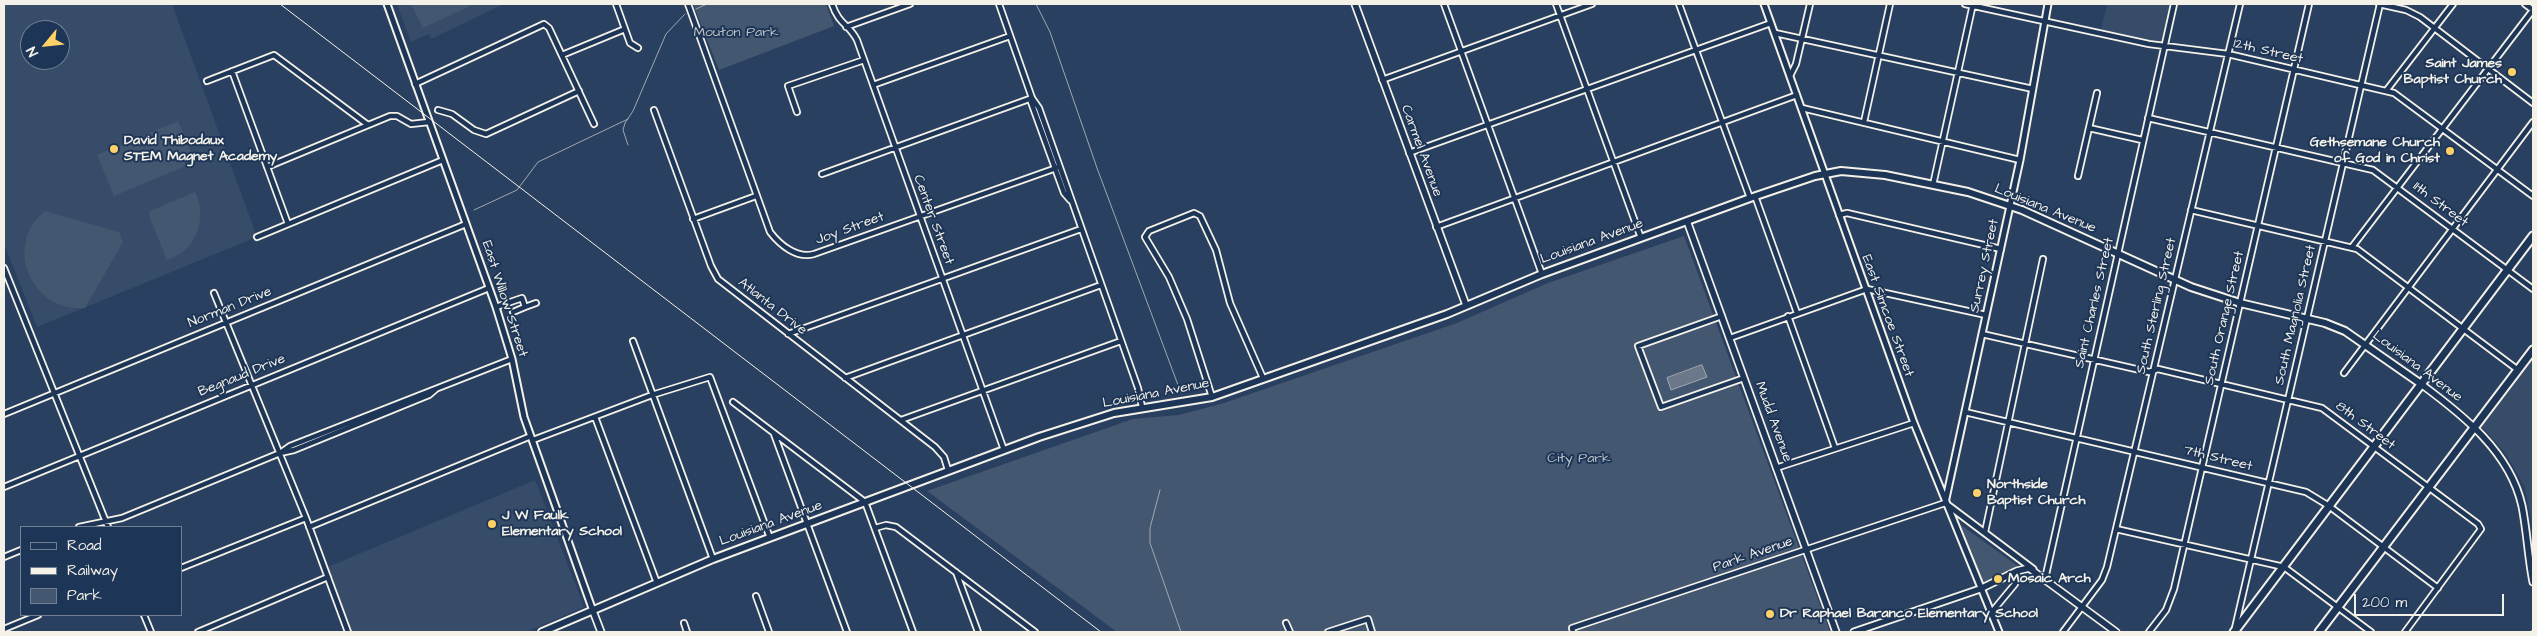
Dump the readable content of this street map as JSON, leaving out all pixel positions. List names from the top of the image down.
{
  "streets": {
    "main road": [
      "Carmel Avenue",
      "Louisiana Avenue",
      "East Willow Street",
      "Mudd Avenue"
    ],
    "street": [
      "12th Street",
      "11th Street",
      "Center Street",
      "Joy Street",
      "Surrey Street",
      "Saint Charles Street",
      "South Sterling Street",
      "Atlanta Drive",
      "Norman Drive",
      "South Magnolia Street",
      "East Simcoe Street",
      "South Orange Street",
      "Begnaud Drive",
      "8th Street",
      "7th Street",
      "Park Avenue"
    ]
  },
  "crossings": [
    ["12th Street", "Surrey Street"],
    ["12th Street", "Saint Charles Street"],
    ["12th Street", "South Sterling Street"],
    ["12th Street", "South Magnolia Street"],
    ["12th Street", "South Orange Street"],
    ["Carmel Avenue", "Louisiana Avenue"],
    ["11th Street", "Saint Charles Street"],
    ["11th Street", "South Sterling Street"],
    ["11th Street", "South Magnolia Street"],
    ["11th Street", "South Orange Street"],
    ["Louisiana Avenue", "Center Street"],
    ["Louisiana Avenue", "Surrey Street"],
    ["Louisiana Avenue", "East Willow Street"],
    ["Louisiana Avenue", "Saint Charles Street"],
    ["Louisiana Avenue", "South Sterling Street"],
    ["Louisiana Avenue", "Atlanta Drive"],
    ["Louisiana Avenue", "South Magnolia Street"],
    ["Louisiana Avenue", "East Simcoe Street"],
    ["Louisiana Avenue", "South Orange Street"],
    ["Louisiana Avenue", "Mudd Avenue"],
    ["Center Street", "Joy Street"],
    ["Surrey Street", "East Simcoe Street"],
    ["Surrey Street", "8th Street"],
    ["Surrey Street", "7th Street"],
    ["Surrey Street", "Park Avenue"],
    ["East Willow Street", "Norman Drive"],
    ["East Willow Street", "Begnaud Drive"],
    ["Saint Charles Street", "8th Street"],
    ["Saint Charles Street", "7th Street"],
    ["South Sterling Street", "8th Street"],
    ["South Sterling Street", "7th Street"],
    ["South Magnolia Street", "8th Street"],
    ["South Magnolia Street", "7th Street"],
    ["East Simcoe Street", "Park Avenue"],
    ["South Orange Street", "8th Street"],
    ["South Orange Street", "7th Street"],
    ["Mudd Avenue", "Park Avenue"],
    ["8th Street", "7th Street"]
  ],
  "parks": ["Mouton Park", "City Park"],
  "places": [
    "Saint James Baptist Church",
    "David Thibodaux STEM Magnet Academy",
    "Gethsemane Church of God in Christ",
    "Northside Baptist Church",
    "J W Faulk Elementary School",
    "Mosaic Arch",
    "Dr Raphael Baranco Elementary School"
  ],
  "legend": ["Road", "Railway", "Park"],
  "scale_bar": "200 m",
  "north": "bottom left"
}
